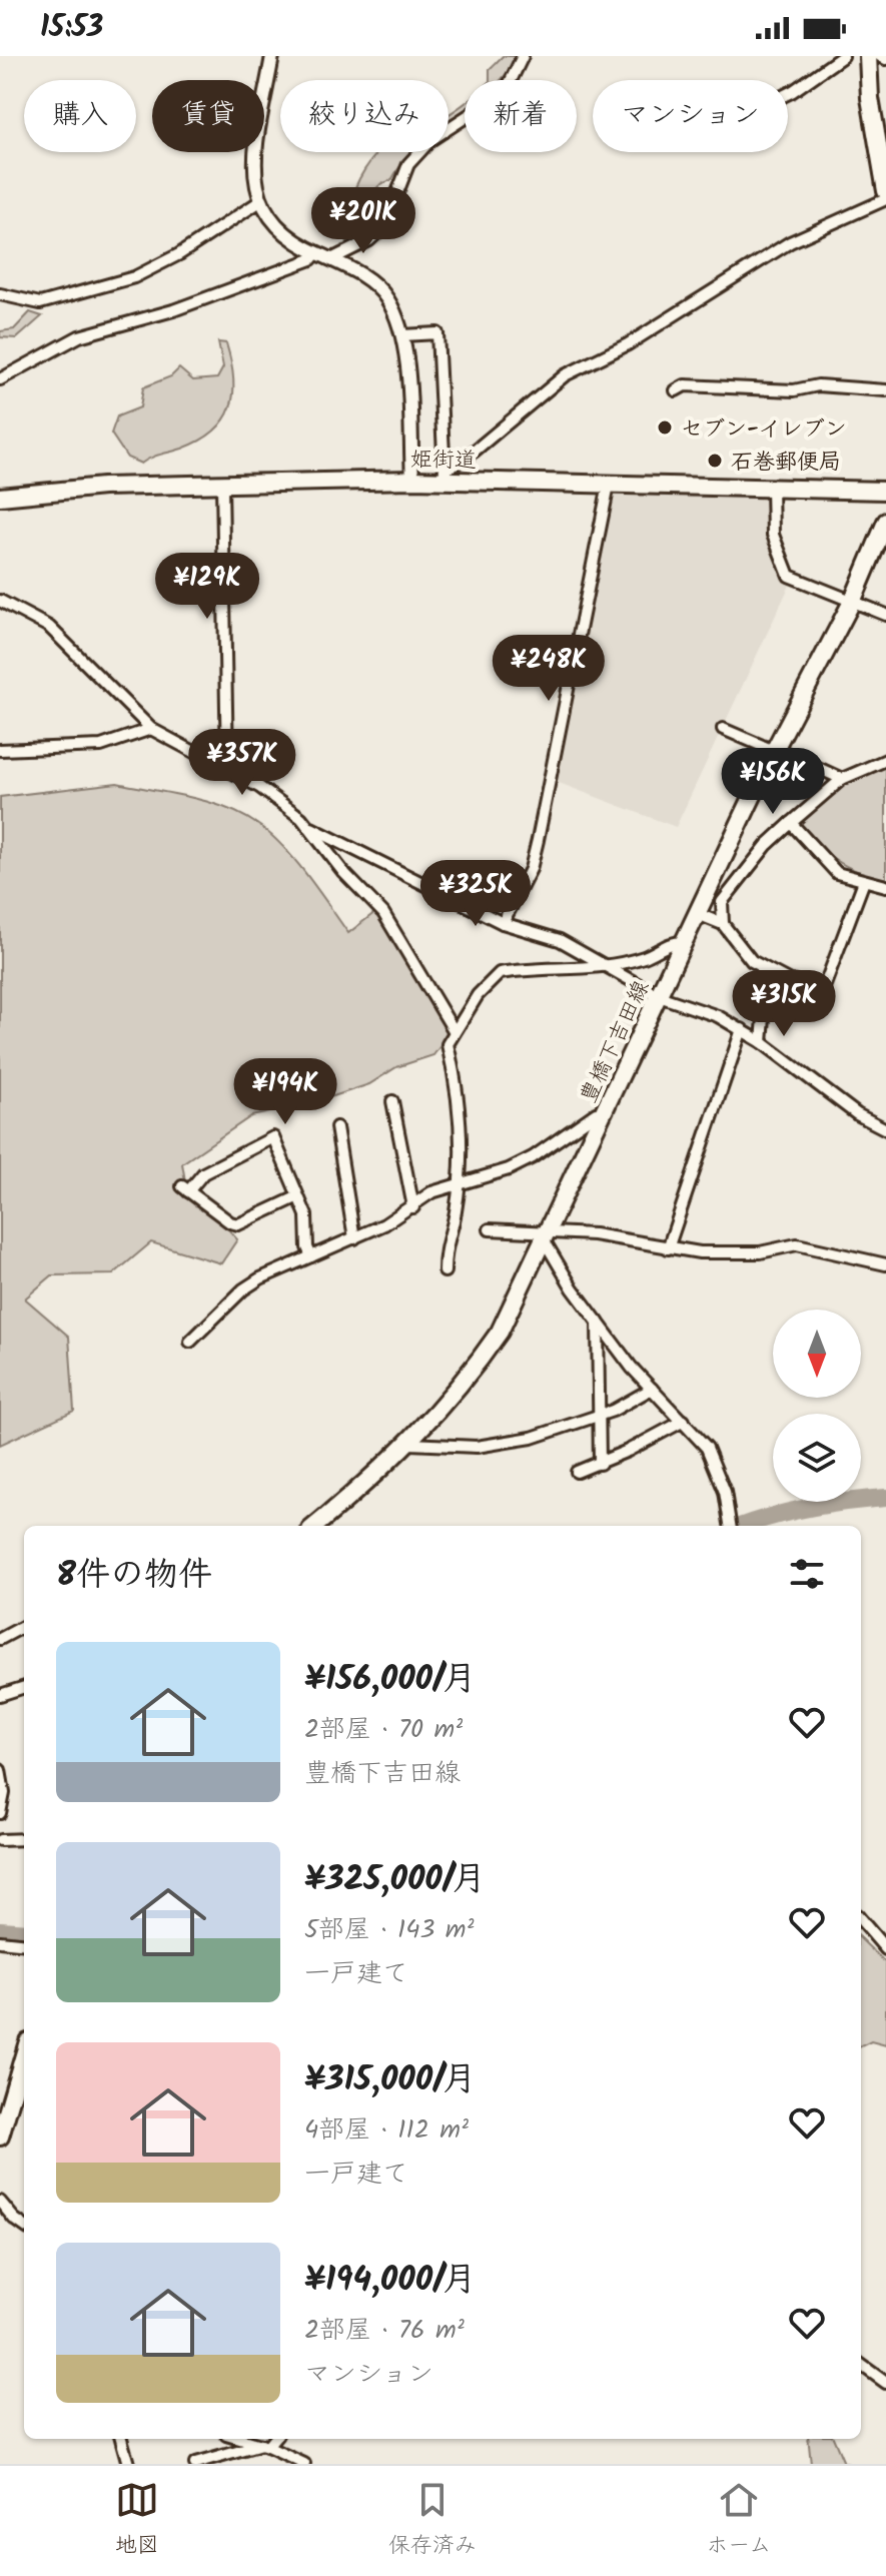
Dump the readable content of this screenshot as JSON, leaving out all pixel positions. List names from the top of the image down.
{
  "streets": {
    "main road": ["姫街道", "豊橋下吉田線"]
  },
  "places": ["セブン-イレブン", "石巻郵便局"],
  "north": "bottom",
  "page": {
    "status": "15:53",
    "chip": [
      "購入",
      "賃貸",
      "絞り込み",
      "新着",
      "マンション"
    ],
    "price": [
      "¥201K",
      "¥129K",
      "¥248K",
      "¥357K",
      "¥156K",
      "¥325K",
      "¥315K",
      "¥194K"
    ],
    "heading": "8件の物件",
    "list": [
      {
        "name": "¥156,000/月",
        "note": "2部屋 · 70 m² · 豊橋下吉田線"
      },
      {
        "name": "¥325,000/月",
        "note": "5部屋 · 143 m² · 一戸建て"
      },
      {
        "name": "¥315,000/月",
        "note": "4部屋 · 112 m² · 一戸建て"
      },
      {
        "name": "¥194,000/月",
        "note": "2部屋 · 76 m² · マンション"
      }
    ],
    "tabs": ["地図", "保存済み", "ホーム"]
  }
}
